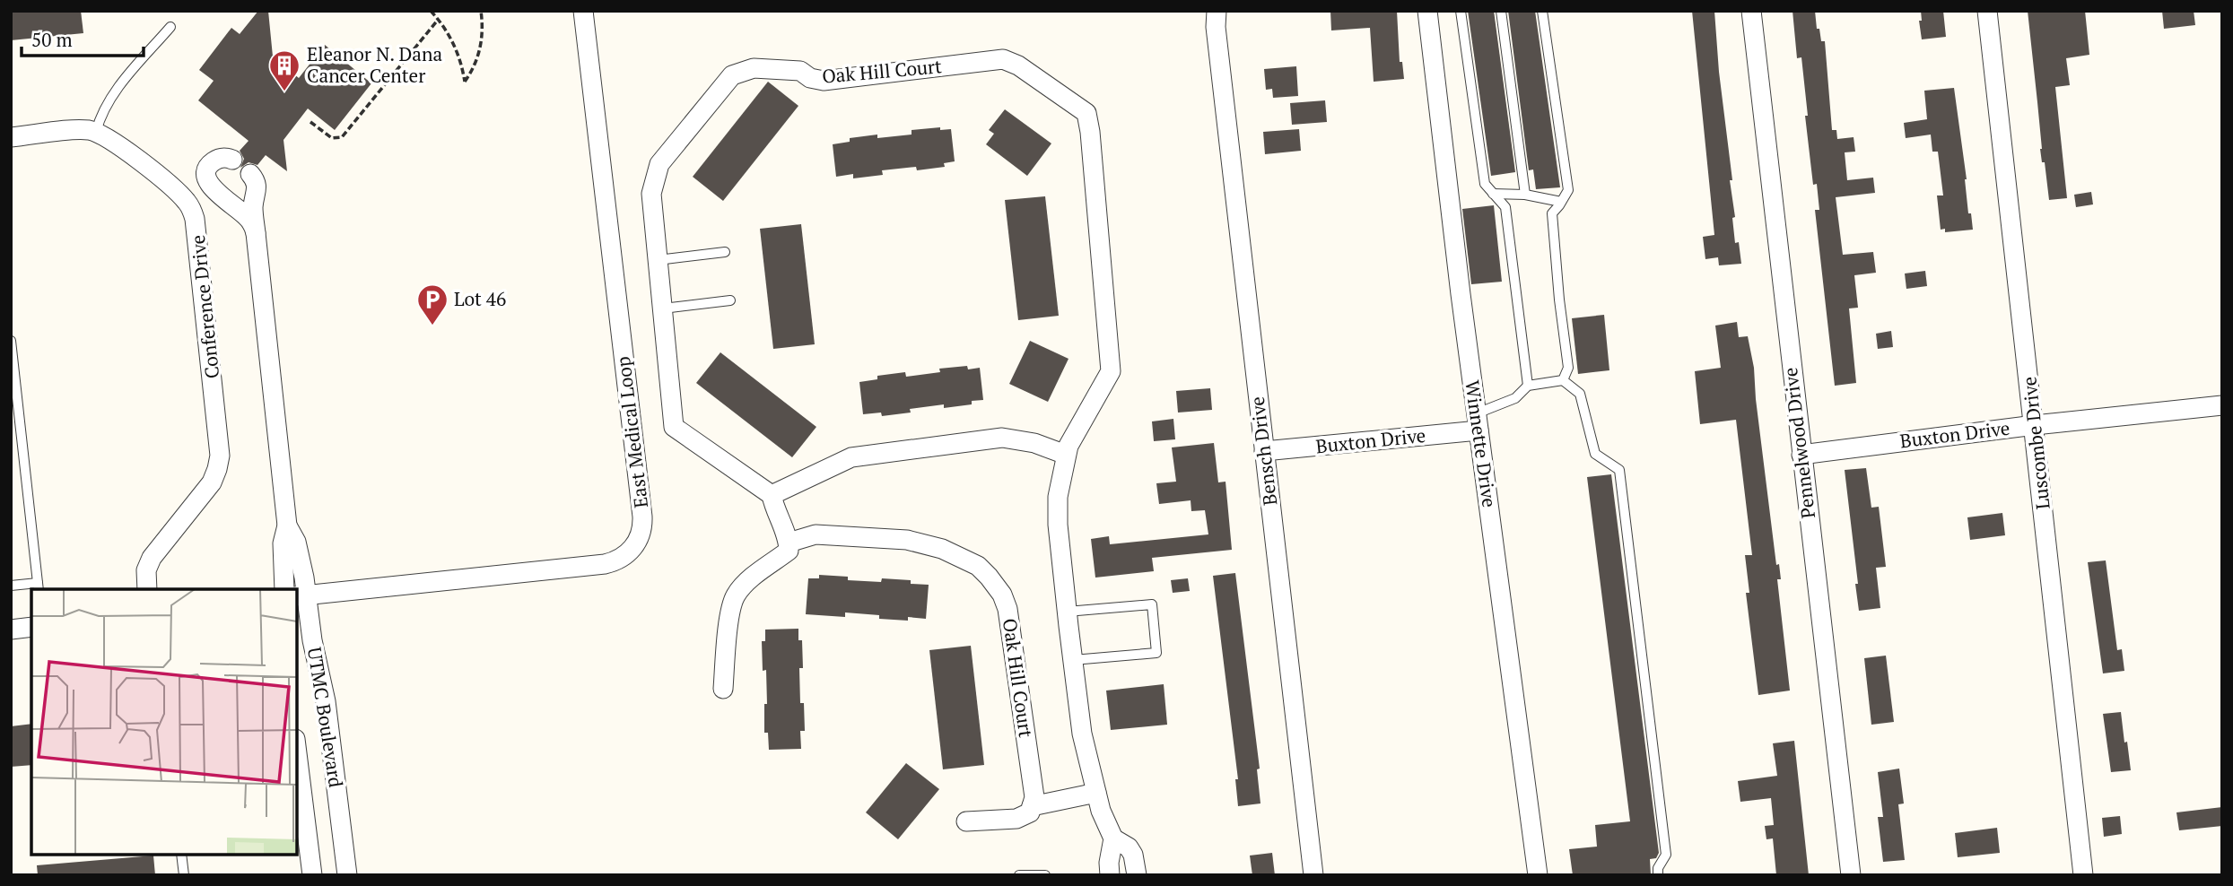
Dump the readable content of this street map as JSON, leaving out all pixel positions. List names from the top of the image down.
{
  "streets": {
    "street": [
      "Oak Hill Court",
      "Conference Drive",
      "East Medical Loop",
      "Buxton Drive",
      "Pennelwood Drive",
      "Luscombe Drive",
      "Winnette Drive",
      "Bensch Drive",
      "UTMC Boulevard"
    ]
  },
  "crossings": [
    ["Buxton Drive", "Pennelwood Drive"],
    ["Buxton Drive", "Luscombe Drive"],
    ["Buxton Drive", "Winnette Drive"],
    ["Buxton Drive", "Bensch Drive"]
  ],
  "places": {
    "building": ["Eleanor N. Dana Cancer Center"],
    "parking": ["Lot 46"]
  },
  "scale_bar": "50 m"
}
